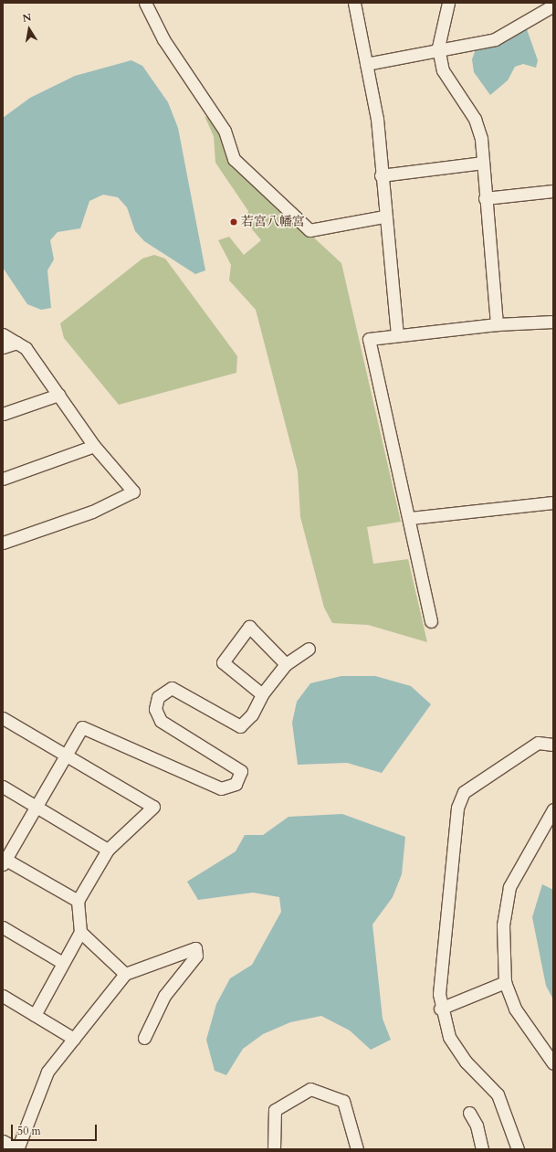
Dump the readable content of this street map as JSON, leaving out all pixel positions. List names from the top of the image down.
{
  "places": ["若宮八幡宮"],
  "scale_bar": "50 m",
  "north": "top"
}
